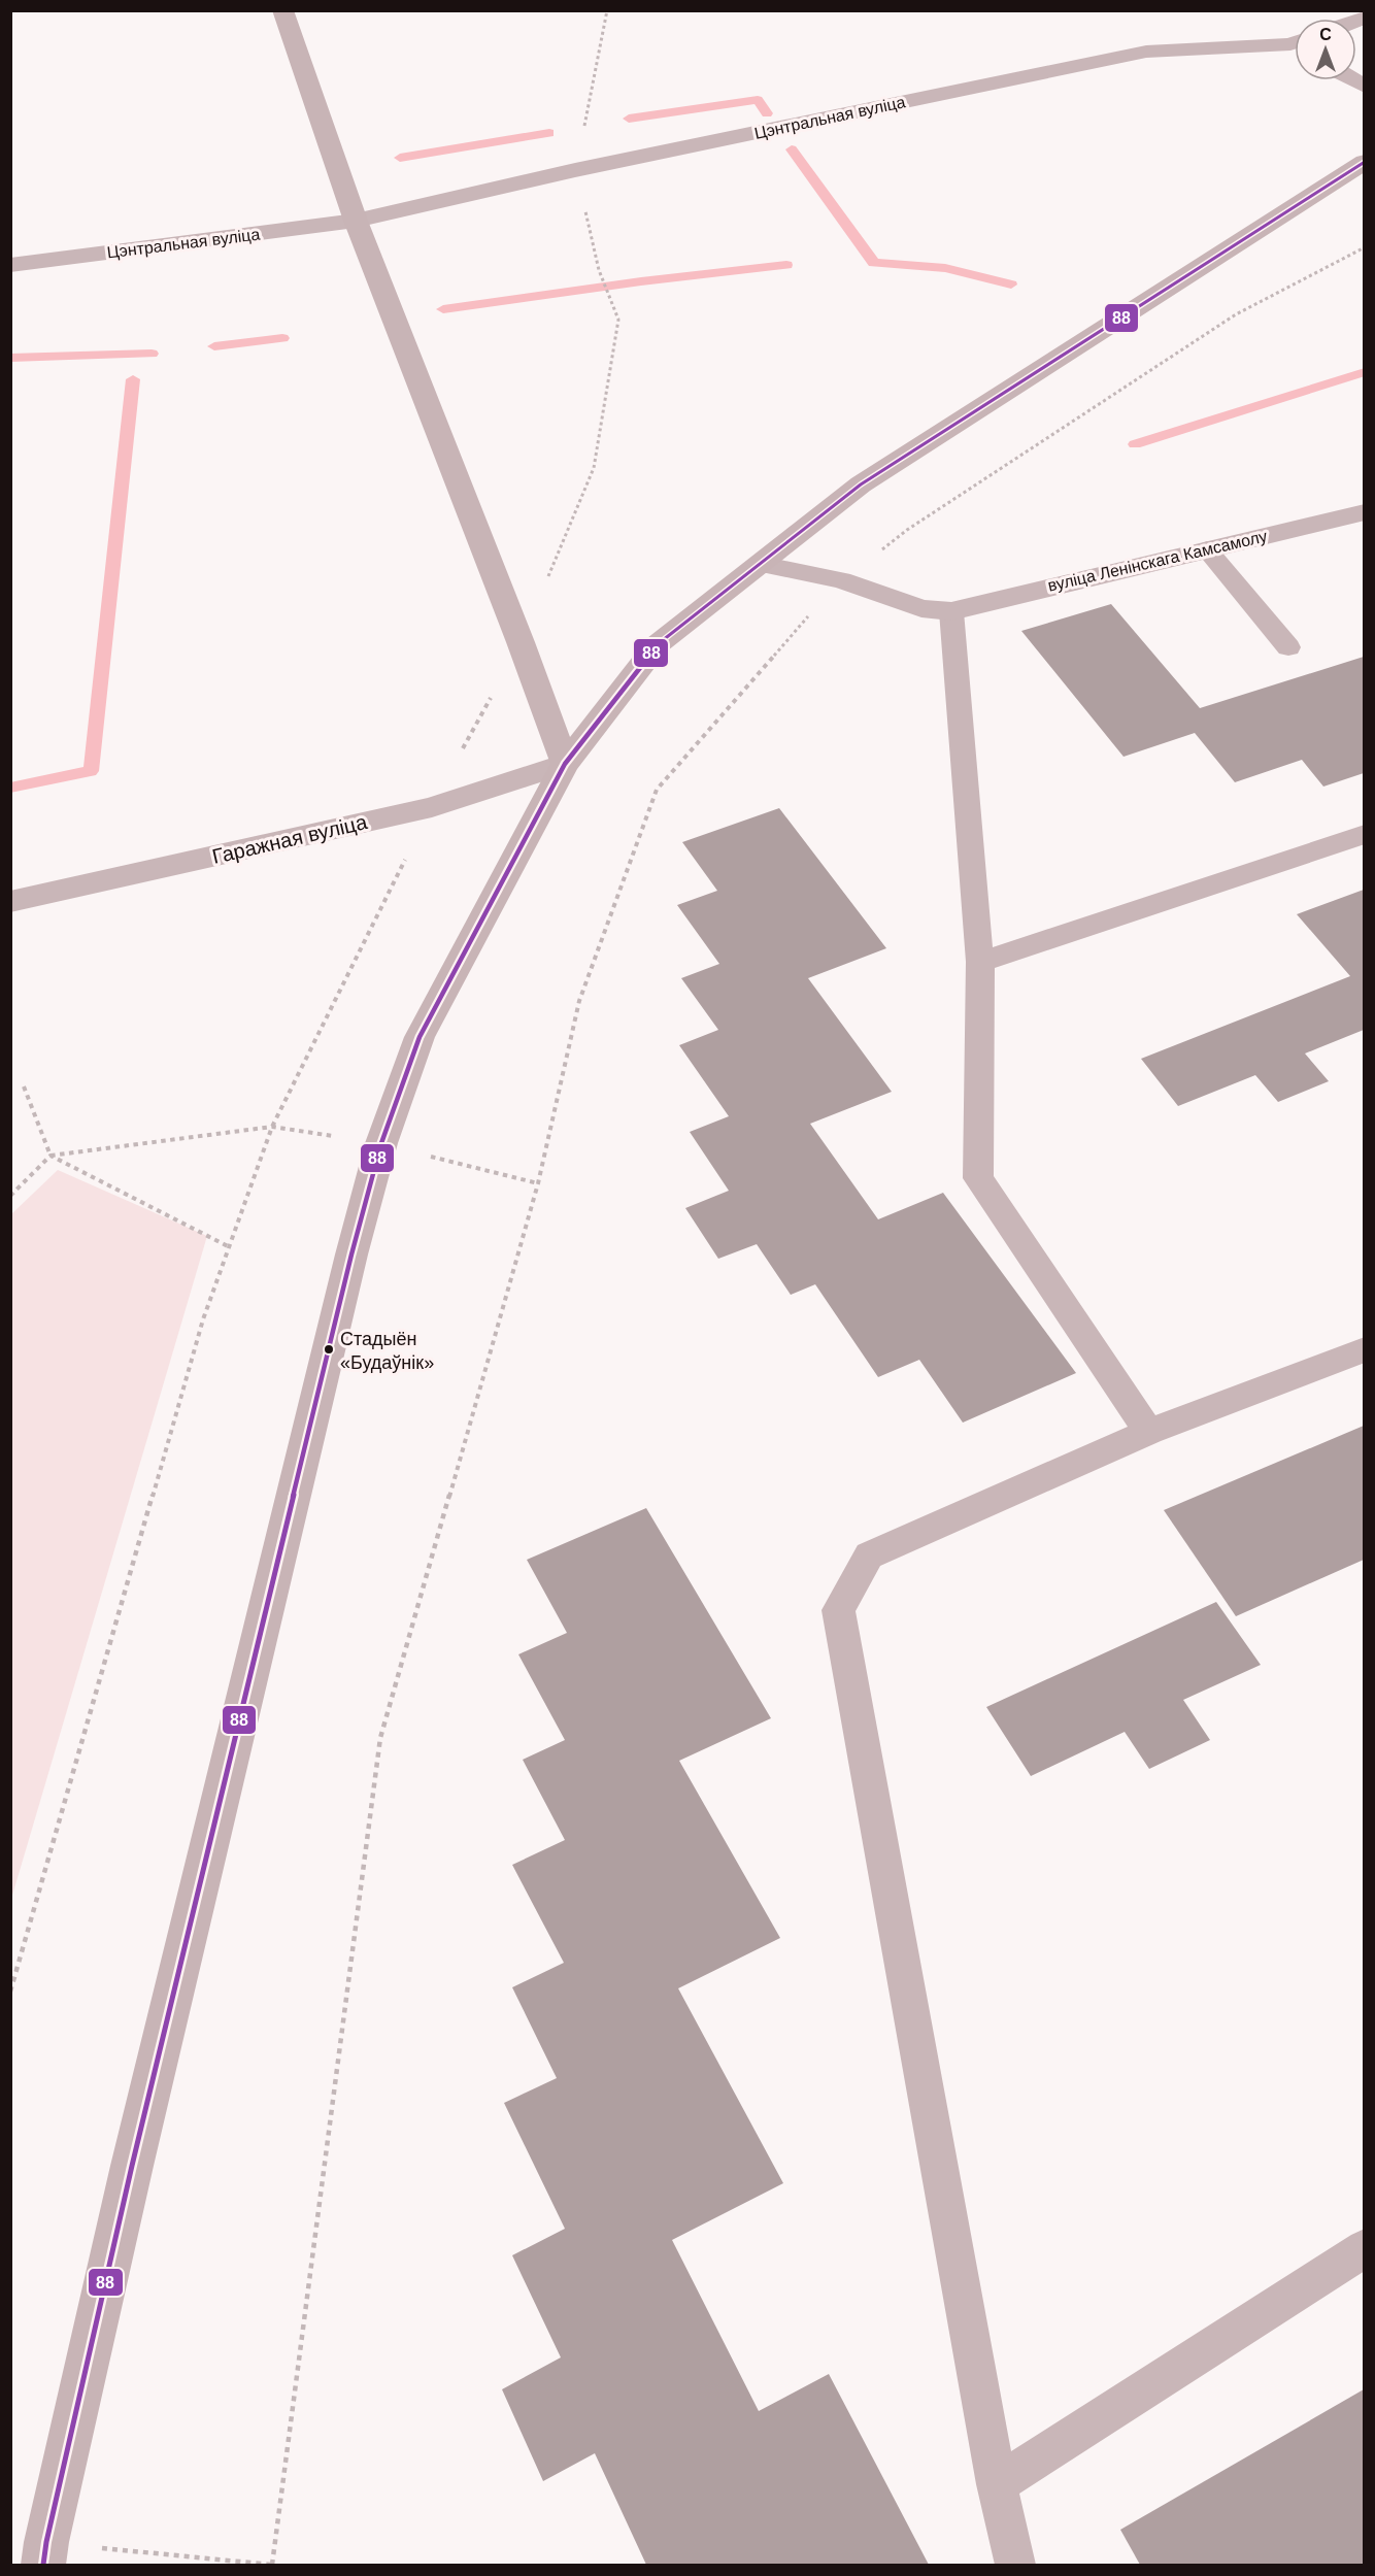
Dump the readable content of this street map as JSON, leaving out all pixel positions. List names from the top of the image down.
{
  "streets": {
    "street": ["Цэнтральная вуліца", "вуліца Ленінскага Камсамолу", "Гаражная вуліца"]
  },
  "places": ["Стадыён «Будаўнік»"],
  "lines": ["transit line 88"],
  "north": "top"
}
